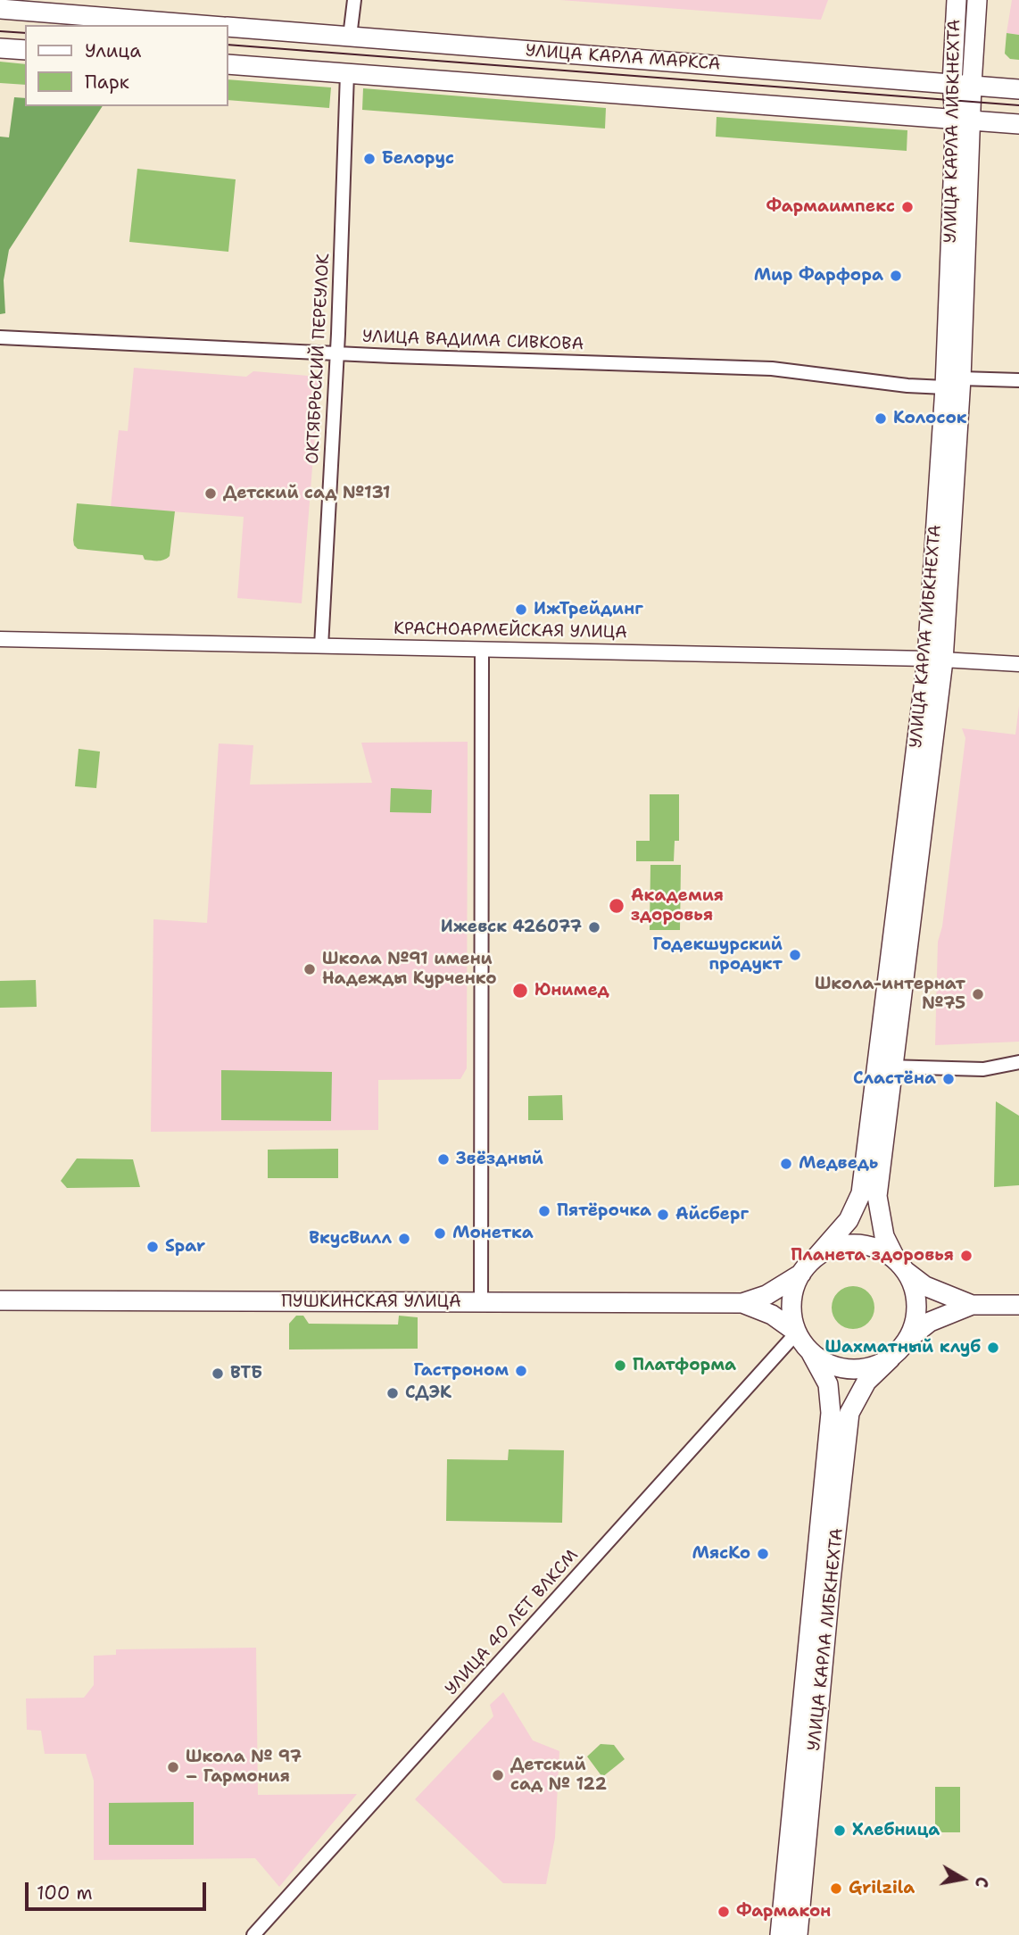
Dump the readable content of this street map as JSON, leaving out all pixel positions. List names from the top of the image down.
{
  "streets": {
    "main road": ["УЛИЦА КАРЛА МАРКСА", "УЛИЦА КАРЛА ЛИБКНЕХТА", "ПУШКИНСКАЯ УЛИЦА"],
    "street": [
      "УЛИЦА ВАДИМА СИВКОВА",
      "ОКТЯБРЬСКИЙ ПЕРЕУЛОК",
      "КРАСНОАРМЕЙСКАЯ УЛИЦА",
      "УЛИЦА 40 ЛЕТ ВЛКСМ"
    ]
  },
  "crossings": [
    ["УЛИЦА КАРЛА МАРКСА", "УЛИЦА КАРЛА ЛИБКНЕХТА"],
    ["УЛИЦА КАРЛА МАРКСА", "ОКТЯБРЬСКИЙ ПЕРЕУЛОК"],
    ["УЛИЦА КАРЛА ЛИБКНЕХТА", "УЛИЦА ВАДИМА СИВКОВА"],
    ["УЛИЦА КАРЛА ЛИБКНЕХТА", "КРАСНОАРМЕЙСКАЯ УЛИЦА"],
    ["УЛИЦА КАРЛА ЛИБКНЕХТА", "ПУШКИНСКАЯ УЛИЦА"],
    ["УЛИЦА КАРЛА ЛИБКНЕХТА", "УЛИЦА 40 ЛЕТ ВЛКСМ"],
    ["УЛИЦА ВАДИМА СИВКОВА", "ОКТЯБРЬСКИЙ ПЕРЕУЛОК"],
    ["ОКТЯБРЬСКИЙ ПЕРЕУЛОК", "КРАСНОАРМЕЙСКАЯ УЛИЦА"],
    ["ПУШКИНСКАЯ УЛИЦА", "УЛИЦА 40 ЛЕТ ВЛКСМ"]
  ],
  "places": [
    "Белорус",
    "Фармаимпекс",
    "Мир Фарфора",
    "Колосок",
    "Детский сад №131",
    "ИжТрейдинг",
    "Академия здоровья",
    "Ижевск 426077",
    "Годекшурский продукт",
    "Школа №91 имени Надежды Курченко",
    "Юнимед",
    "Школа-интернат №75",
    "Сластёна",
    "Звёздный",
    "Медведь",
    "Пятёрочка",
    "Айсберг",
    "Монетка",
    "ВкусВилл",
    "Spar",
    "Планета здоровья",
    "Шахматный клуб",
    "Платформа",
    "Гастроном",
    "ВТБ",
    "СДЭК",
    "МясКо",
    "Школа № 97 – Гармония",
    "Детский сад № 122",
    "Хлебница",
    "Grilzila",
    "Фармакон"
  ],
  "legend": ["Улица", "Парк"],
  "scale_bar": "100 m",
  "north": "right"
}
